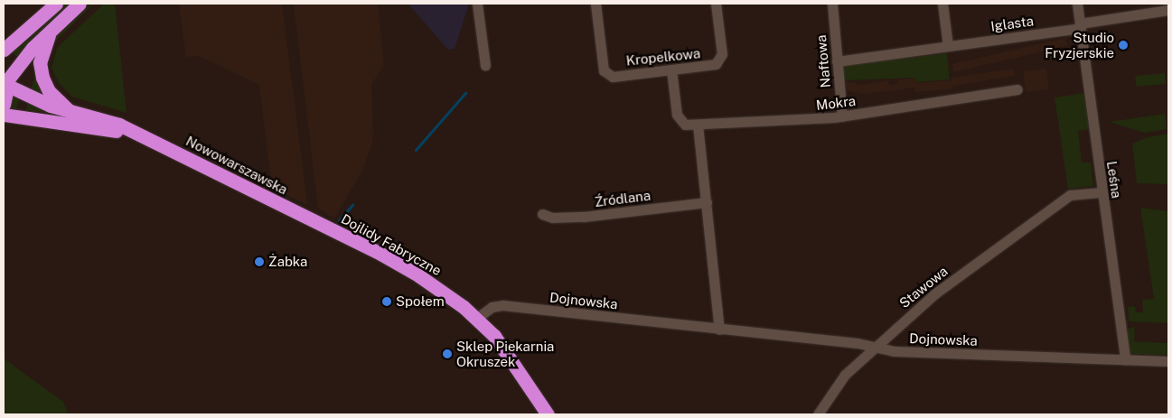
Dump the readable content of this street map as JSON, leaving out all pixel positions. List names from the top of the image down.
{
  "streets": {
    "highway": ["Nowowarszawska", "Dojlidy Fabryczne"],
    "street": [
      "Iglasta",
      "Kropelkowa",
      "Naftowa",
      "Mokra",
      "Leśna",
      "Źródlana",
      "Stawowa",
      "Dojnowska"
    ]
  },
  "crossings": [
    ["Iglasta", "Naftowa"],
    ["Iglasta", "Leśna"],
    ["Kropelkowa", "Mokra"],
    ["Naftowa", "Mokra"],
    ["Nowowarszawska", "Dojlidy Fabryczne"],
    ["Leśna", "Stawowa"],
    ["Leśna", "Dojnowska"],
    ["Dojlidy Fabryczne", "Dojnowska"],
    ["Stawowa", "Dojnowska"]
  ],
  "places": [
    "Studio Fryzjerskie",
    "Żabka",
    "Społem",
    "Sklep Piekarnia Okruszek"
  ]
}
